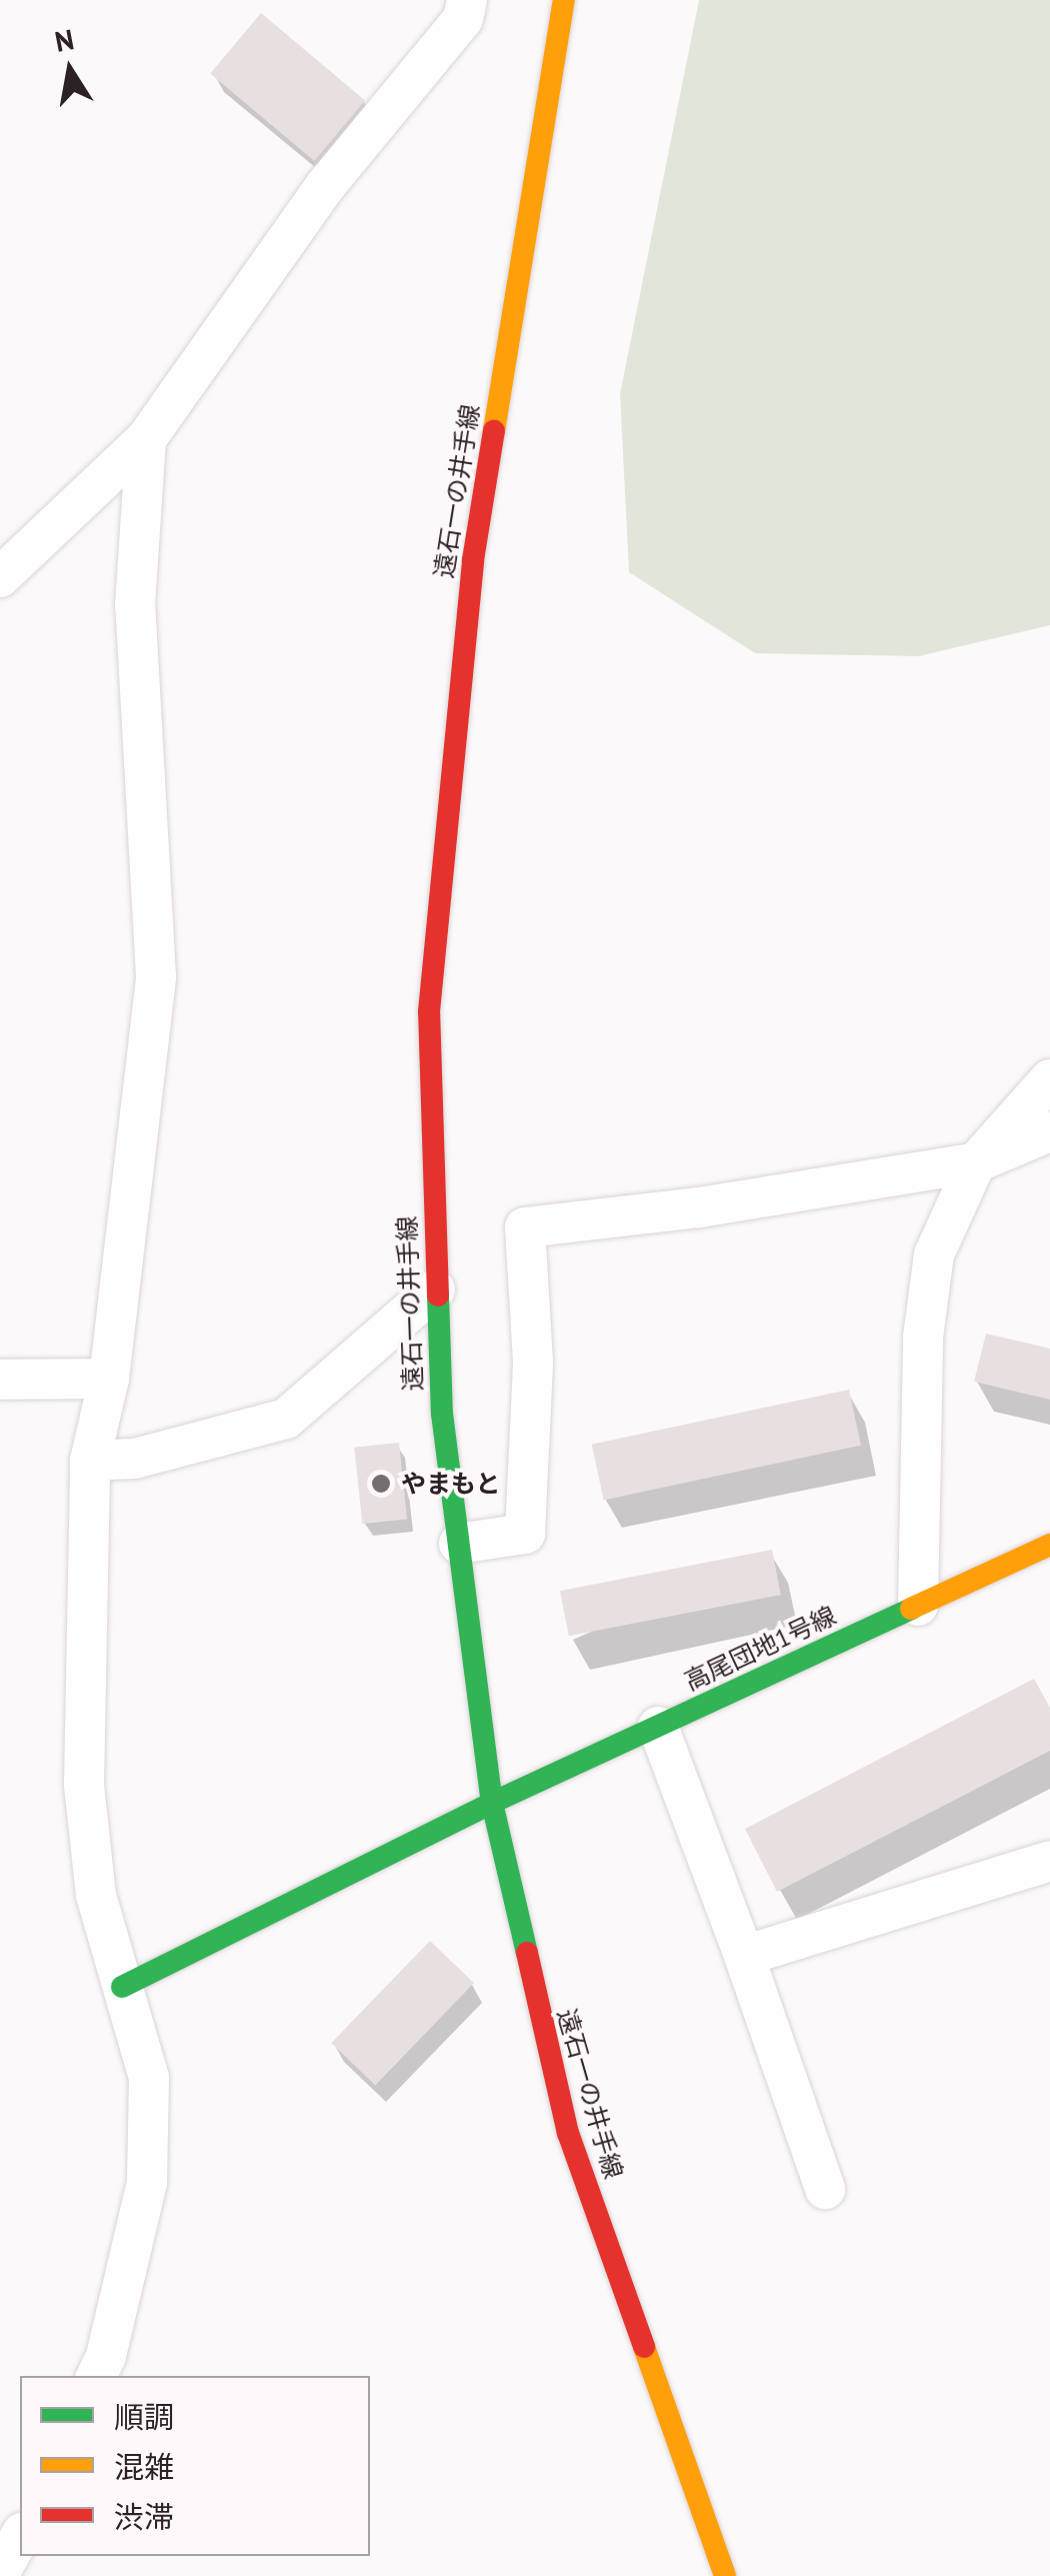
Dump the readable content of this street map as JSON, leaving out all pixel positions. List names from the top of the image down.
{
  "streets": {
    "street": ["遠石一の井手線", "高尾団地1号線"]
  },
  "crossings": [
    ["遠石一の井手線", "高尾団地1号線"]
  ],
  "places": ["やまもと"],
  "legend": ["順調", "混雑", "渋滞"],
  "north": "top"
}
